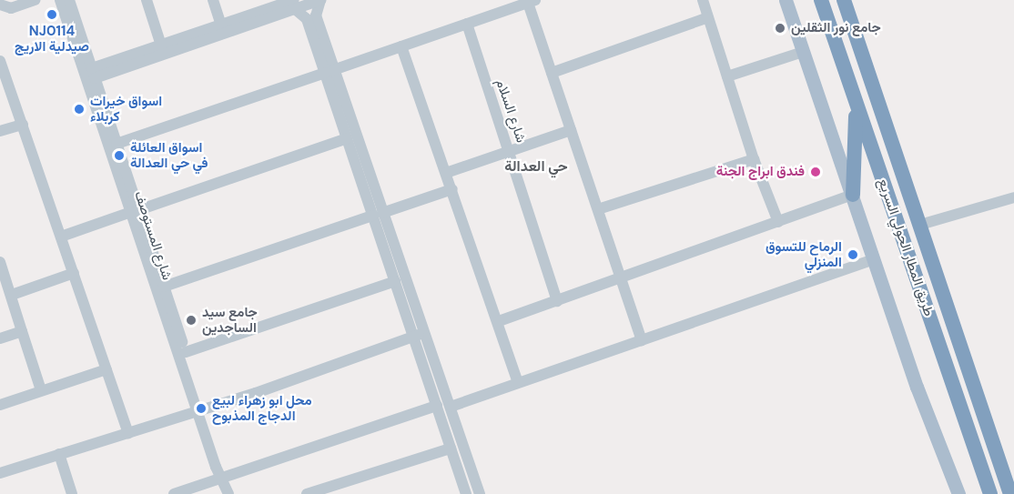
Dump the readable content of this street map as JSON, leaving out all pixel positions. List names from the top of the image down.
{
  "streets": {
    "highway": ["طريق المطار الحولي السريع"],
    "street": ["شارع السلام", "شارع المستوصف"]
  },
  "districts": ["حي العدالة"],
  "places": [
    "NJ0114 صيدلية الاريج",
    "جامع نور الثقلين",
    "اسواق خيرات كربلاء",
    "اسواق العائلة في حي العدالة",
    "فندق ابراج الجنة",
    "الرماح للتسوق المنزلي",
    "جامع سيد الساجدين",
    "محل ابو زهراء لبيع الدجاج المذبوح"
  ]
}
